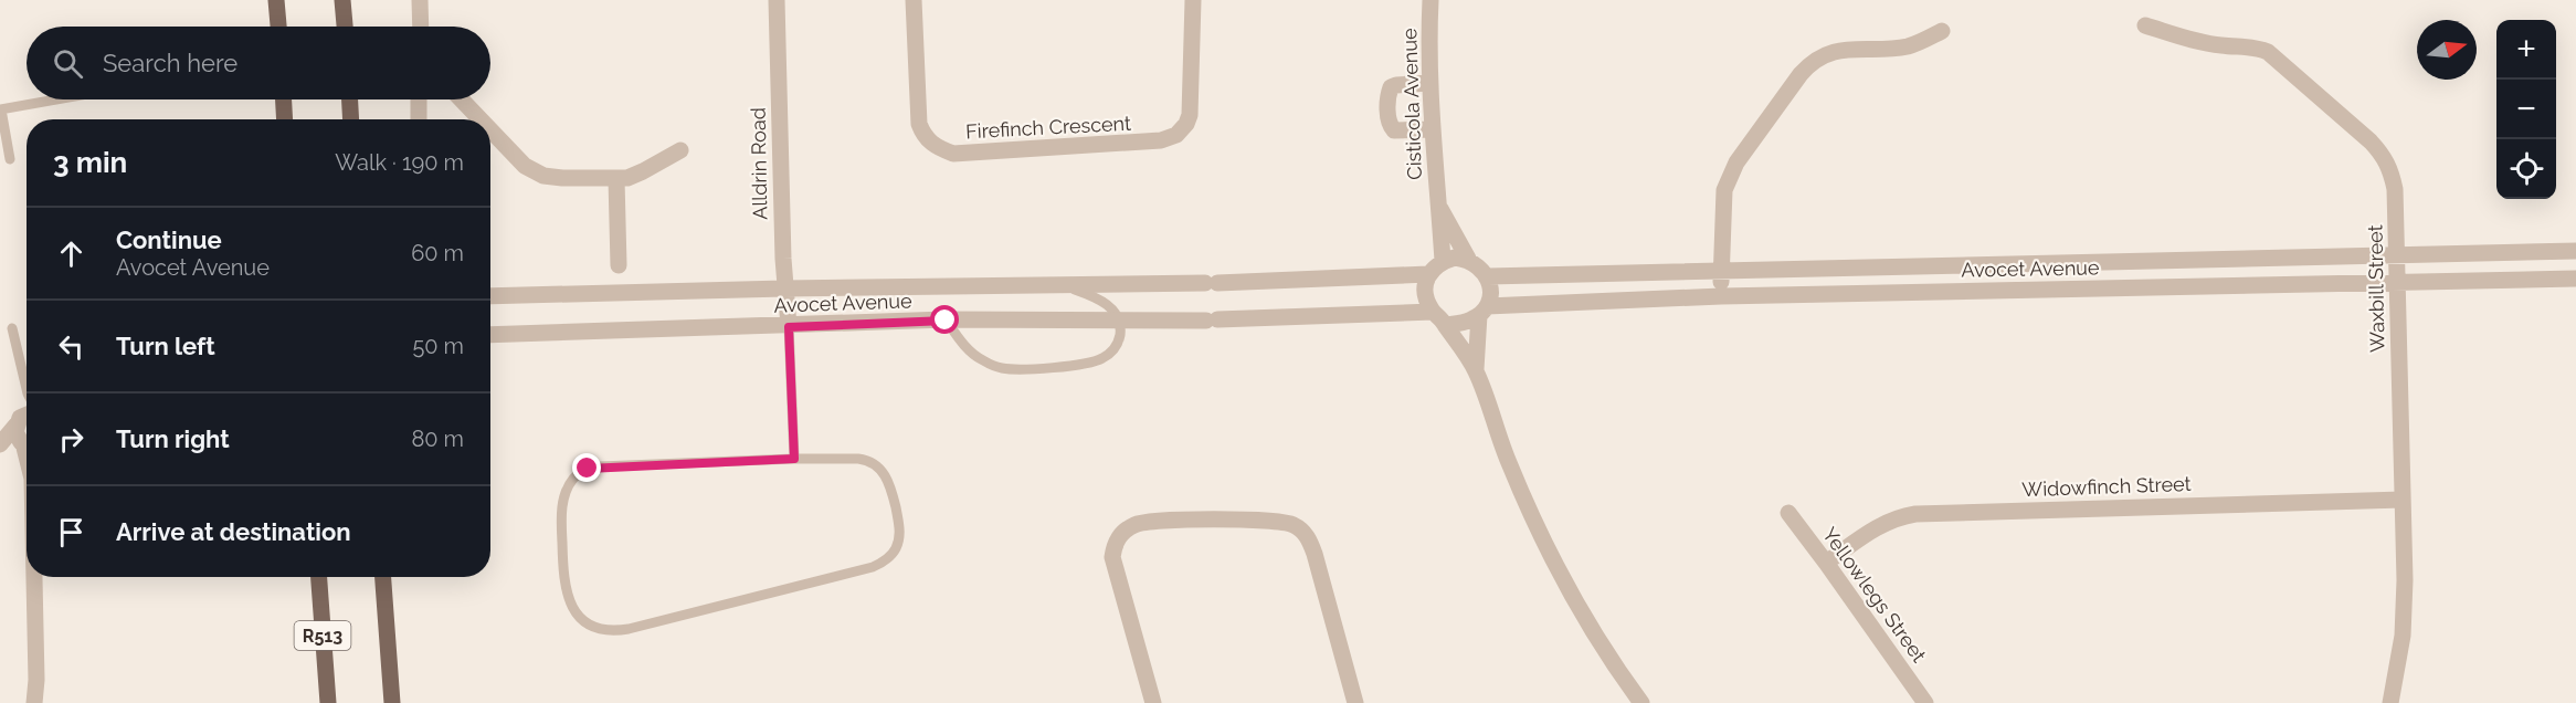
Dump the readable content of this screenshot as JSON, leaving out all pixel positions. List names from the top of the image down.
{
  "streets": {
    "main road": ["R513"],
    "street": [
      "Cisticola Avenue",
      "Firefinch Crescent",
      "Alldrin Road",
      "Avocet Avenue",
      "Waxbill Street",
      "Widowfinch Street",
      "Yellowlegs Street"
    ]
  },
  "crossings": [
    ["Cisticola Avenue", "Avocet Avenue"],
    ["Alldrin Road", "Avocet Avenue"],
    ["Avocet Avenue", "Waxbill Street"],
    ["Waxbill Street", "Widowfinch Street"],
    ["Widowfinch Street", "Yellowlegs Street"]
  ],
  "north": "right",
  "page": {
    "map_buttons": ["+", "−"],
    "search": "Search here",
    "heading": ["3 min", "Walk · 190 m"],
    "list": [
      ["Continue", "Avocet Avenue", "60 m"],
      ["Turn left", "50 m"],
      ["Turn right", "80 m"],
      "Arrive at destination"
    ]
  }
}
